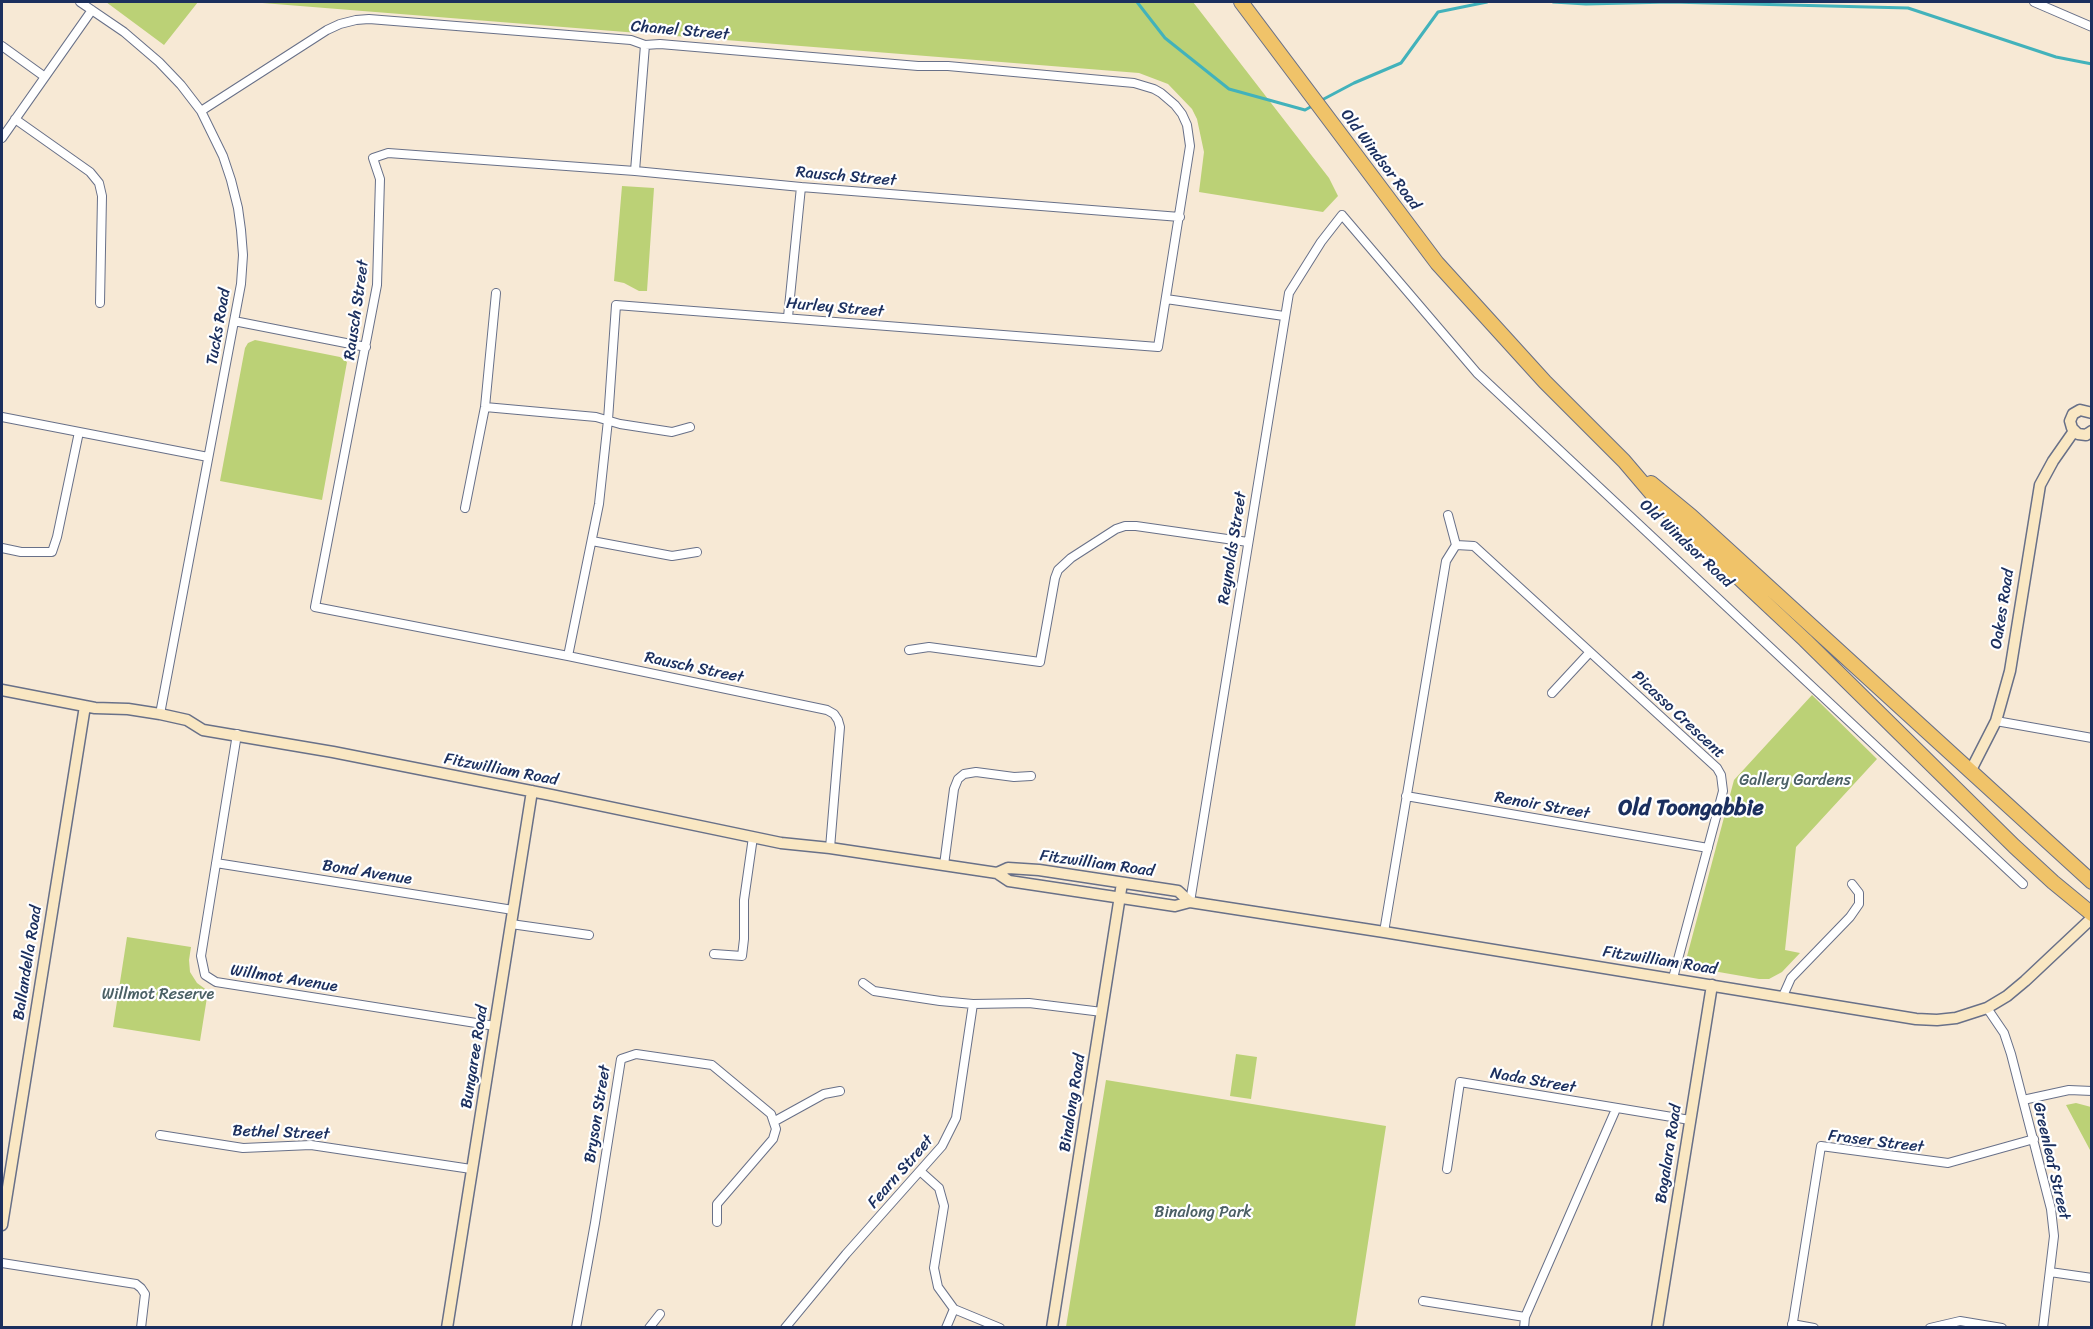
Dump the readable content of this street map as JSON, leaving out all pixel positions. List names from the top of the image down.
{
  "streets": {
    "highway": ["Old Windsor Road", "Oakes Road"],
    "main road": [
      "Fitzwilliam Road",
      "Ballandella Road",
      "Bungaree Road",
      "Binalong Road",
      "Bogalara Road"
    ],
    "street": [
      "Chanel Street",
      "Rausch Street",
      "Hurley Street",
      "Tucks Road",
      "Reynolds Street",
      "Picasso Crescent",
      "Renoir Street",
      "Bond Avenue",
      "Willmot Avenue",
      "Nada Street",
      "Bryson Street",
      "Bethel Street",
      "Fraser Street",
      "Greenleaf Street",
      "Fearn Street"
    ]
  },
  "crossings": [
    ["Chanel Street", "Hurley Street"],
    ["Chanel Street", "Tucks Road"],
    ["Old Windsor Road", "Reynolds Street"],
    ["Old Windsor Road", "Oakes Road"],
    ["Old Windsor Road", "Fitzwilliam Road"],
    ["Rausch Street", "Hurley Street"],
    ["Rausch Street", "Fitzwilliam Road"],
    ["Tucks Road", "Fitzwilliam Road"],
    ["Reynolds Street", "Fitzwilliam Road"],
    ["Picasso Crescent", "Fitzwilliam Road"],
    ["Picasso Crescent", "Renoir Street"],
    ["Fitzwilliam Road", "Ballandella Road"],
    ["Fitzwilliam Road", "Willmot Avenue"],
    ["Fitzwilliam Road", "Bungaree Road"],
    ["Fitzwilliam Road", "Binalong Road"],
    ["Fitzwilliam Road", "Bogalara Road"],
    ["Fitzwilliam Road", "Greenleaf Street"],
    ["Bond Avenue", "Willmot Avenue"],
    ["Bond Avenue", "Bungaree Road"],
    ["Willmot Avenue", "Bungaree Road"],
    ["Bungaree Road", "Bethel Street"],
    ["Nada Street", "Bogalara Road"],
    ["Fraser Street", "Greenleaf Street"]
  ],
  "districts": ["Old Toongabbie"],
  "parks": ["Gallery Gardens", "Willmot Reserve", "Binalong Park"]
}
